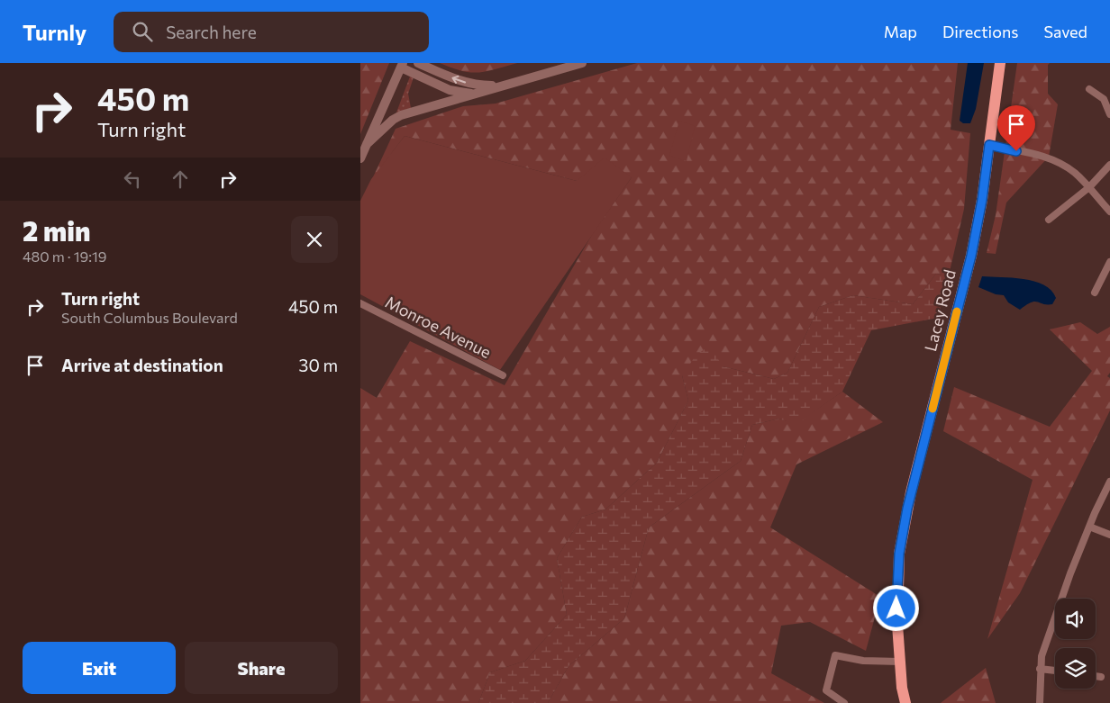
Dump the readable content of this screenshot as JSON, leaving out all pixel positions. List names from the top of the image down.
{
  "streets": {
    "main road": ["Lacey Road"],
    "street": ["Monroe Avenue"]
  },
  "page": {
    "header": "Turnly",
    "search": "Search here",
    "nav": ["Map", "Directions", "Saved"],
    "turn": ["450 m", "Turn right"],
    "heading": ["2 min", "480 m · 19:19"],
    "list": [
      {
        "name": "Turn right",
        "note": "South Columbus Boulevard",
        "value": "450 m"
      },
      {
        "name": "Arrive at destination",
        "value": "30 m"
      }
    ],
    "buttons": ["Exit", "Share"]
  }
}
